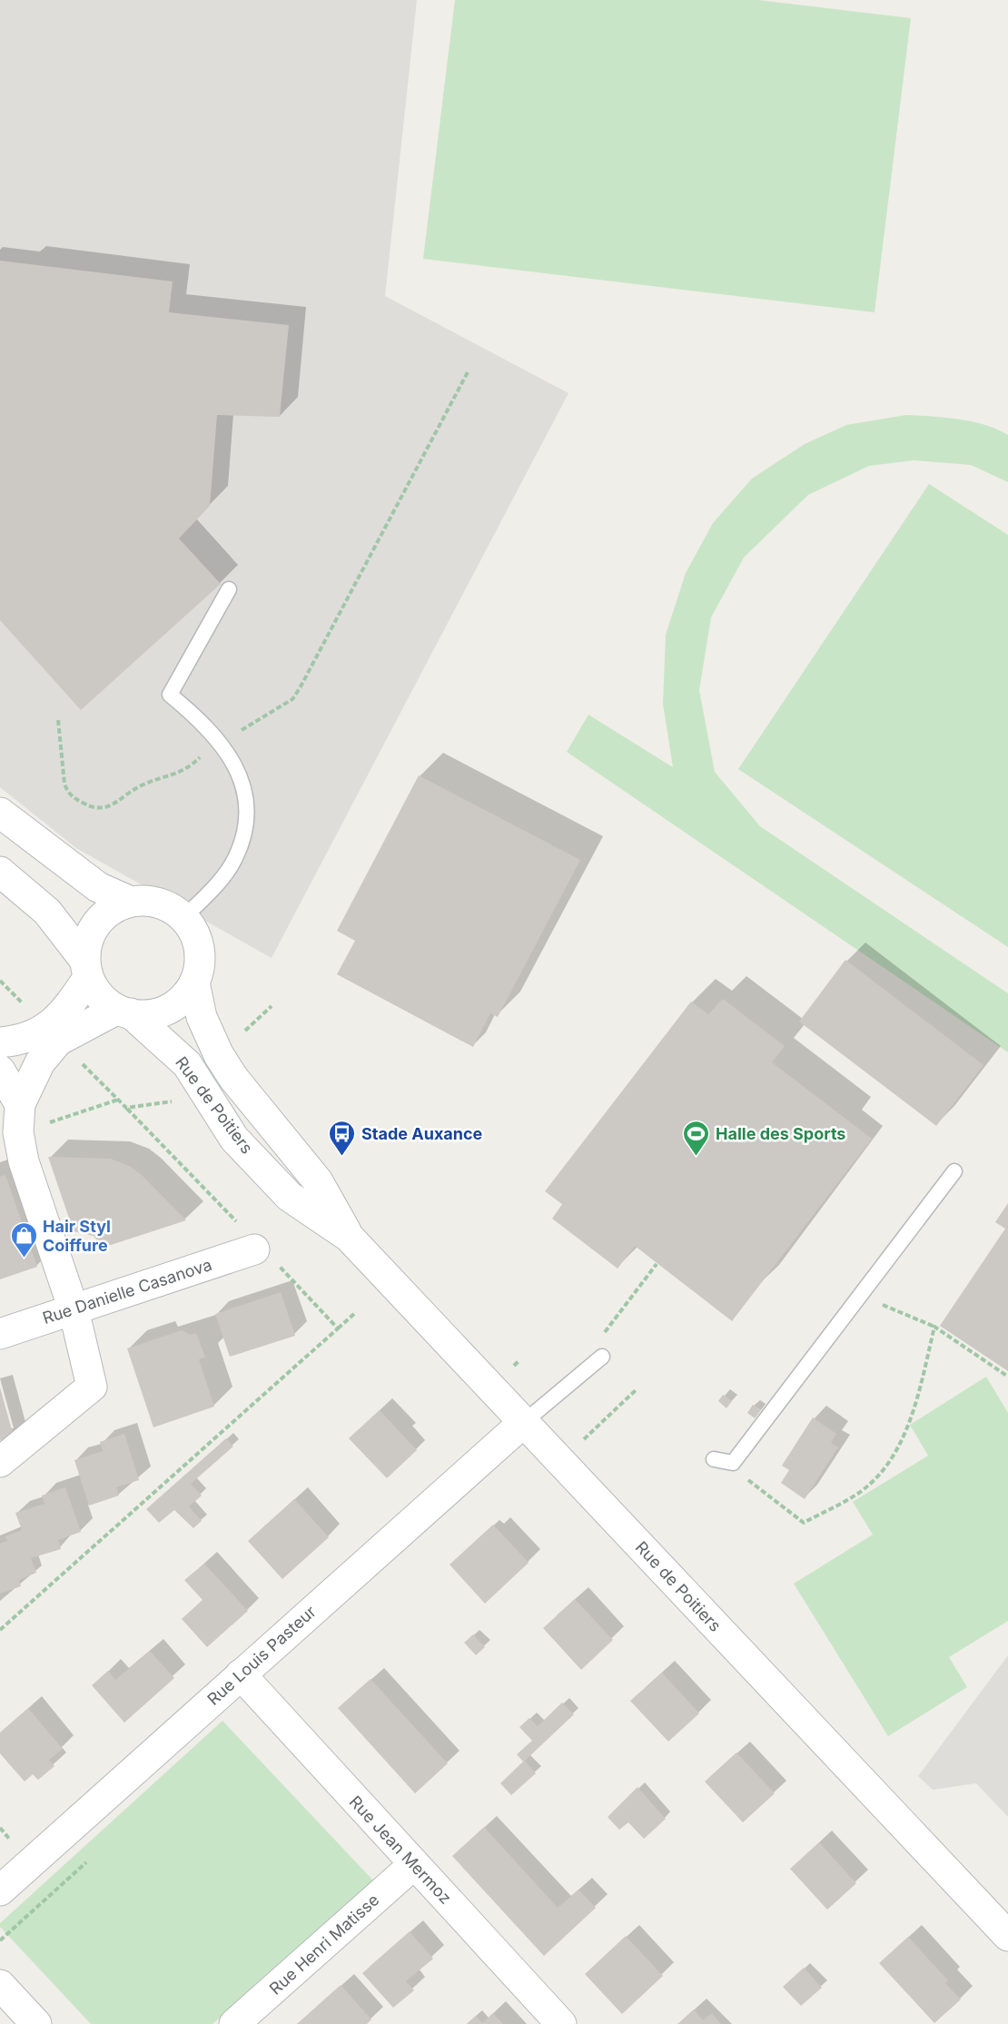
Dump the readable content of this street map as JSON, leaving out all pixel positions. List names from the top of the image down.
{
  "streets": {
    "street": [
      "Rue de Poitiers",
      "Rue Danielle Casanova",
      "Rue Louis Pasteur",
      "Rue Jean Mermoz",
      "Rue Henri Matisse"
    ]
  },
  "crossings": [
    ["Rue de Poitiers", "Rue Louis Pasteur"],
    ["Rue Louis Pasteur", "Rue Jean Mermoz"],
    ["Rue Jean Mermoz", "Rue Henri Matisse"]
  ],
  "places": {
    "bus stop": ["Stade Auxance"],
    "sports": ["Halle des Sports"],
    "shop": ["Hair Styl Coiffure"]
  }
}
